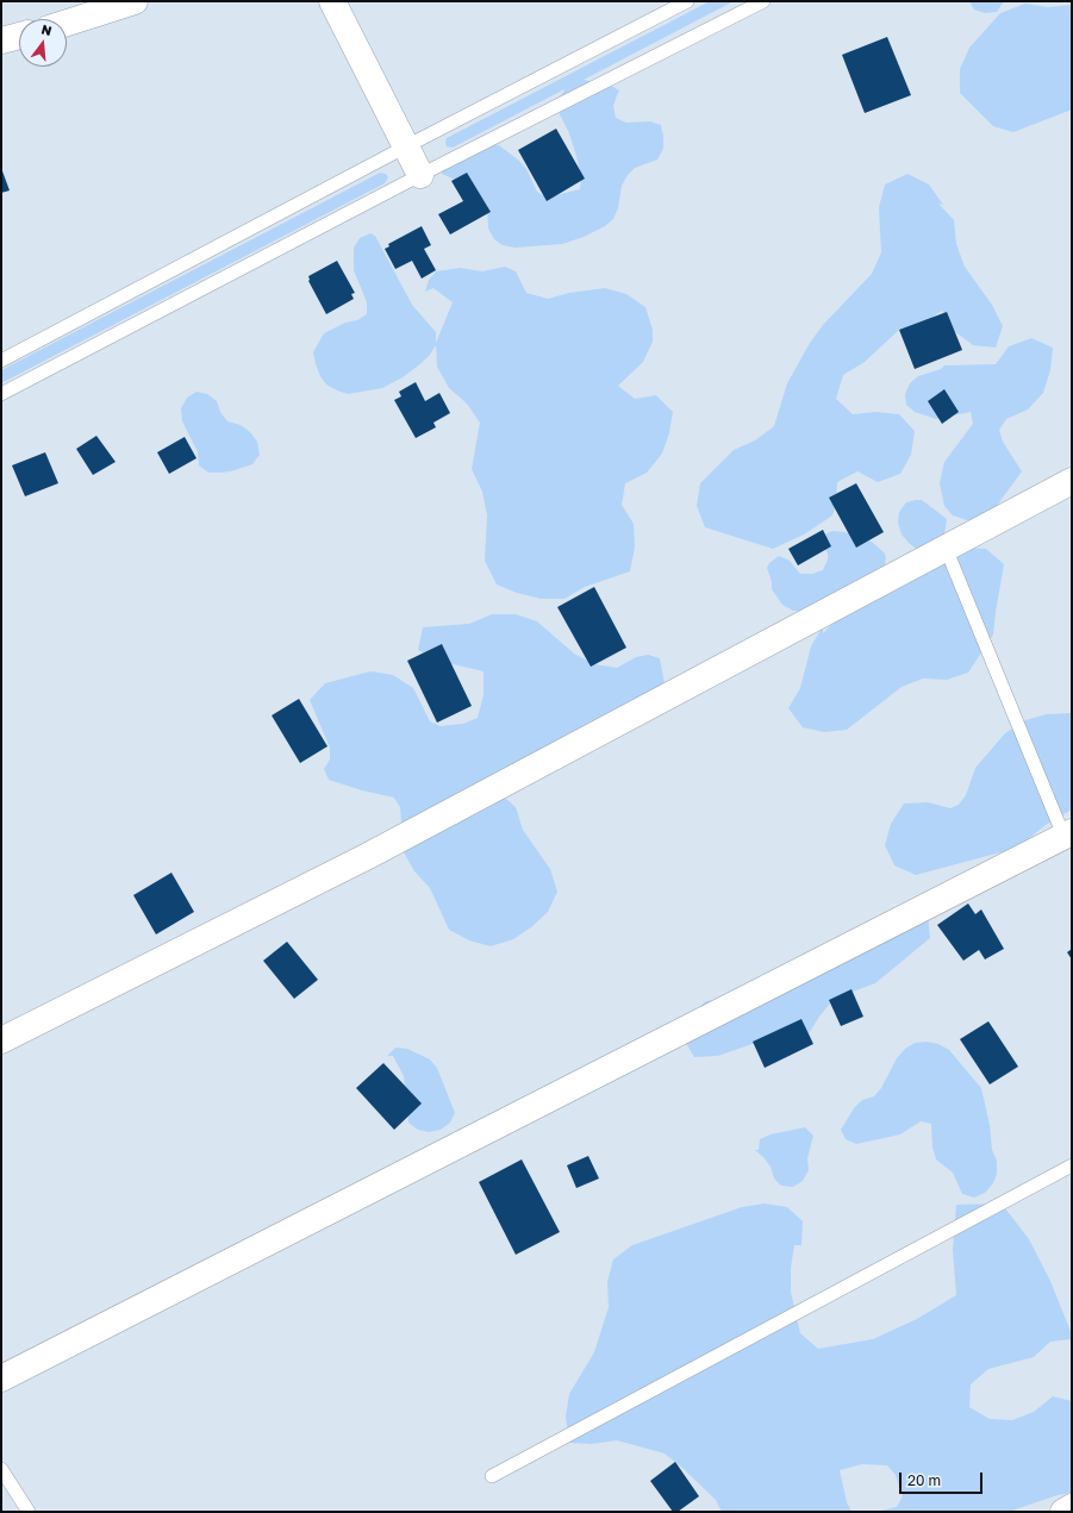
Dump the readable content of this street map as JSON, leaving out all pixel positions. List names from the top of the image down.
{
  "scale_bar": "20 m",
  "north": "top"
}
